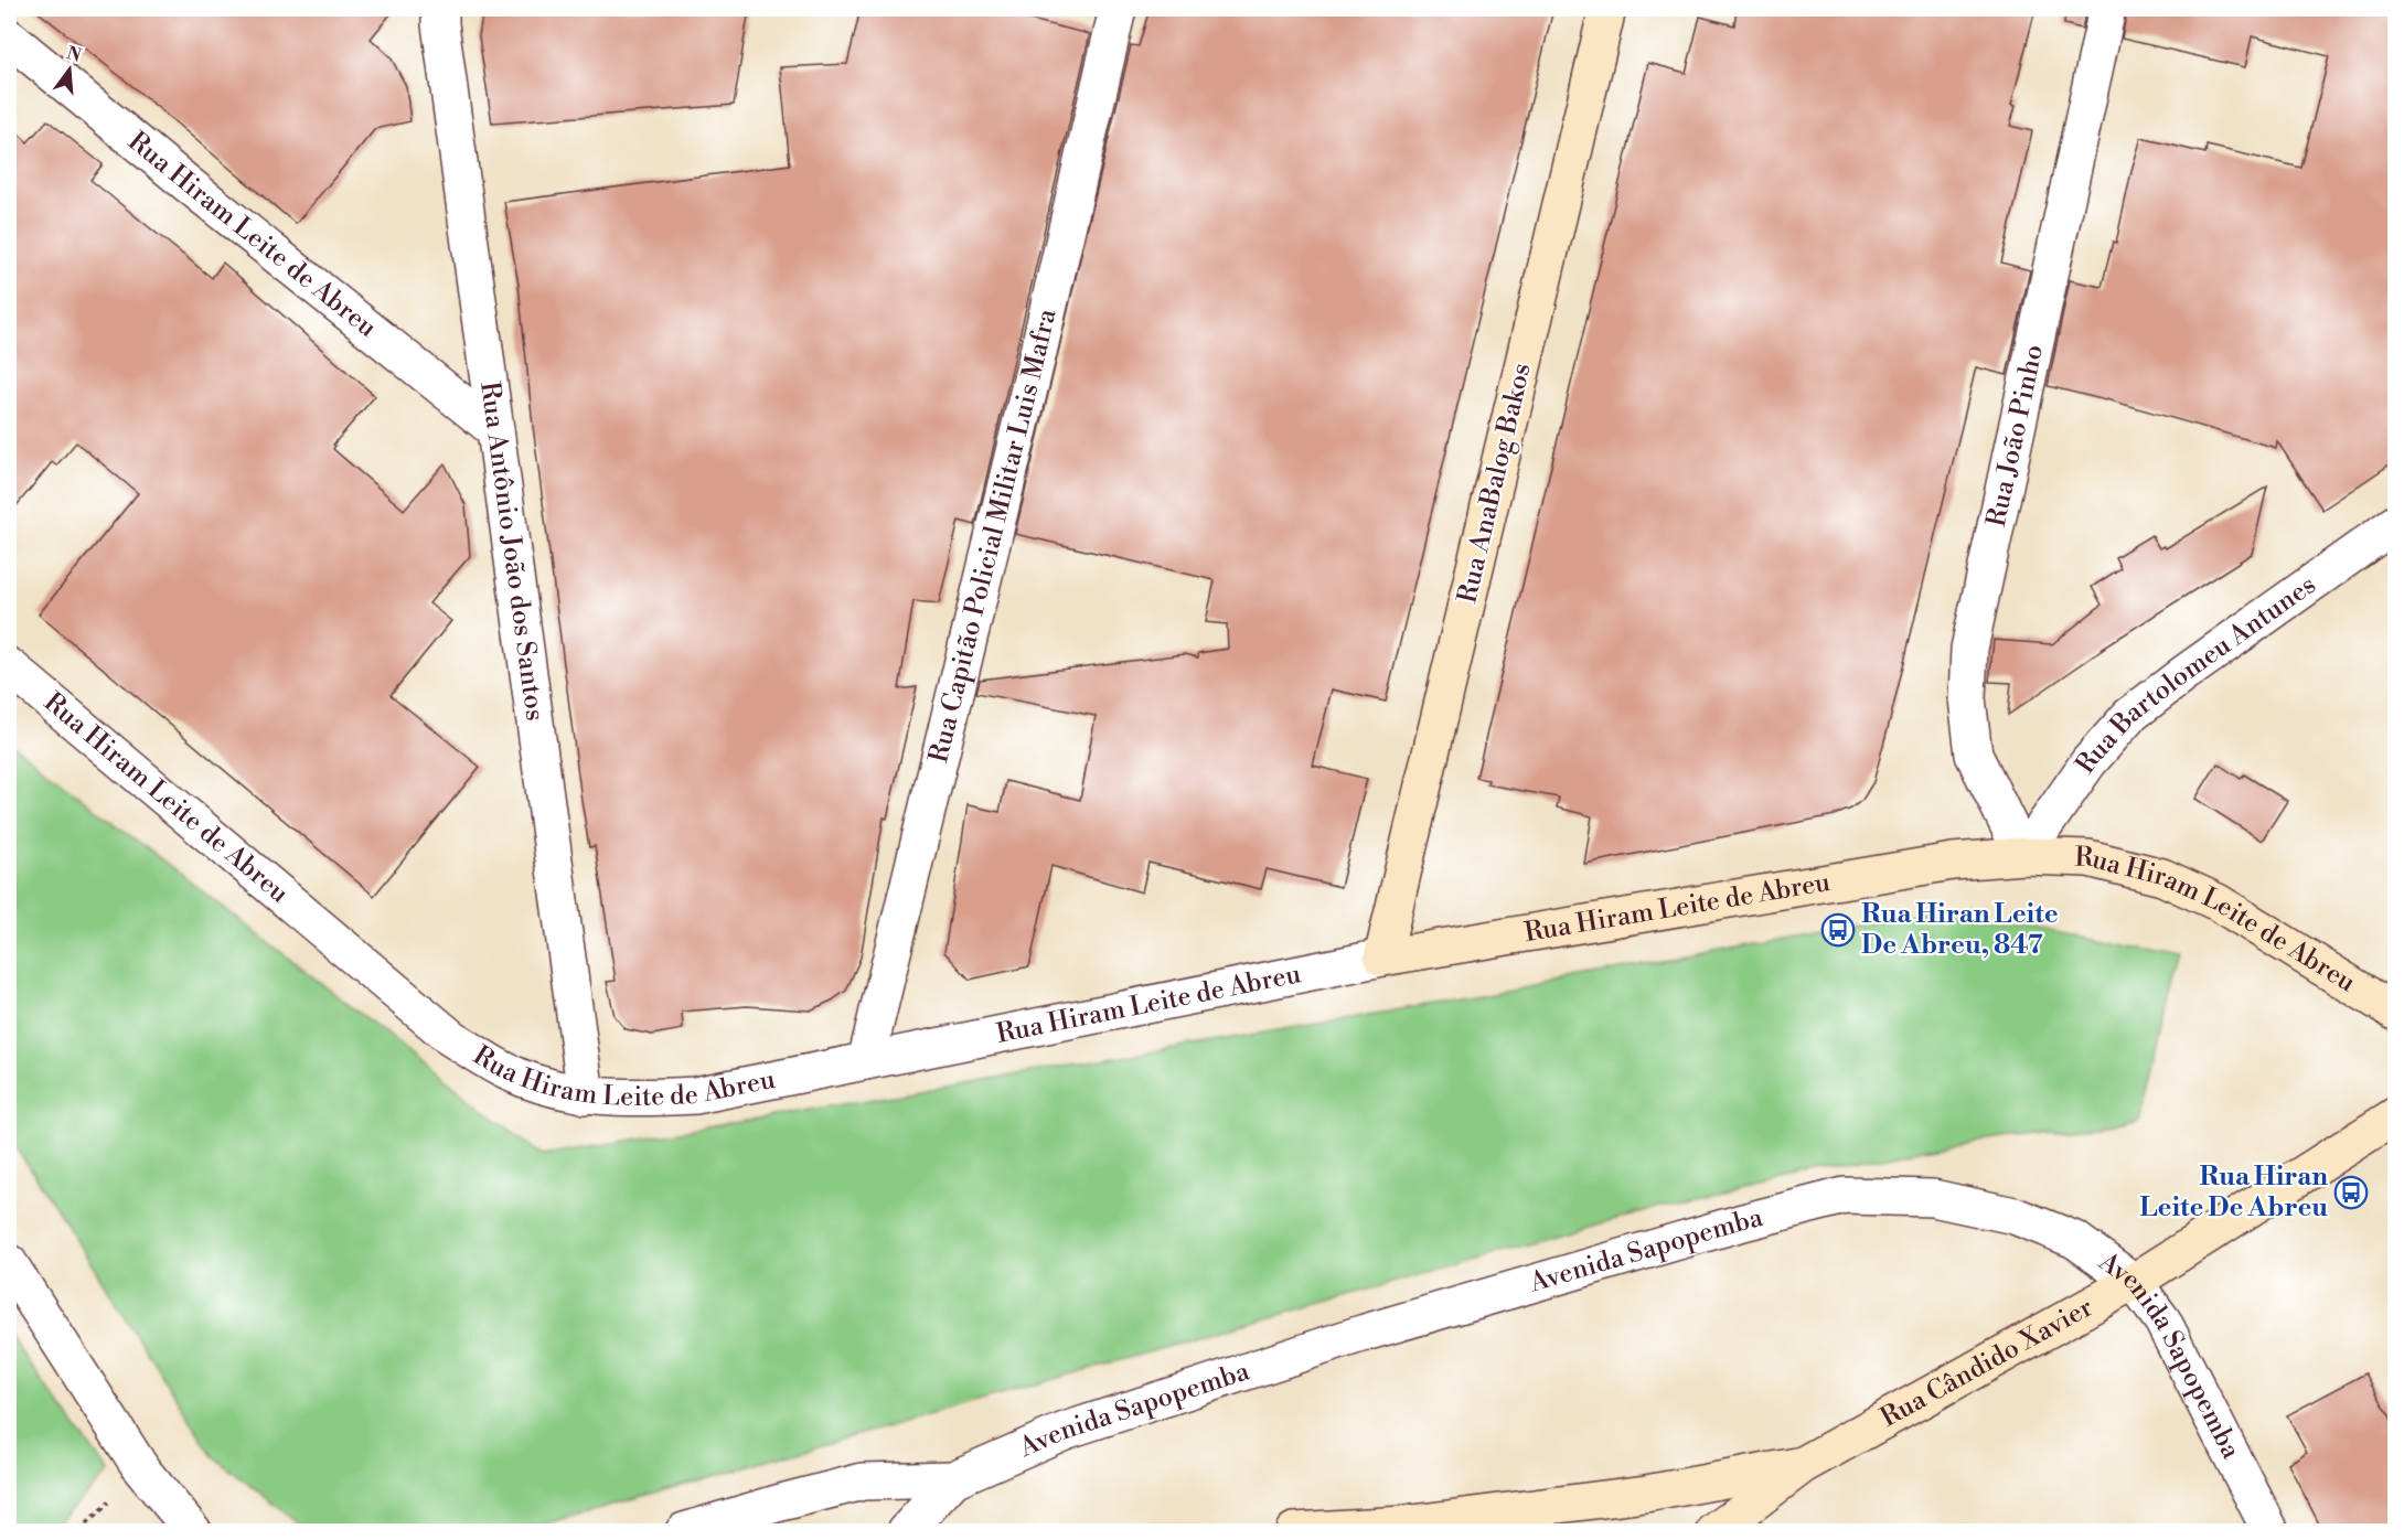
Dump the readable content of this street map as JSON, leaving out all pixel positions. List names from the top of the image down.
{
  "streets": {
    "main road": ["Rua Hiram Leite de Abreu", "Rua AnaBalog Bakos", "Rua Cândido Xavier"],
    "street": [
      "Rua João Pinho",
      "Rua Capitão Policial Militar Luis Mafra",
      "Rua Antônio João dos Santos",
      "Rua Bartolomeu Antunes",
      "Avenida Sapopemba"
    ]
  },
  "crossings": [
    ["Rua Hiram Leite de Abreu", "Rua João Pinho"],
    ["Rua Hiram Leite de Abreu", "Rua AnaBalog Bakos"],
    ["Rua Hiram Leite de Abreu", "Rua Capitão Policial Militar Luis Mafra"],
    ["Rua Hiram Leite de Abreu", "Rua Antônio João dos Santos"],
    ["Rua Hiram Leite de Abreu", "Rua Bartolomeu Antunes"],
    ["Rua João Pinho", "Rua Bartolomeu Antunes"],
    ["Avenida Sapopemba", "Rua Cândido Xavier"]
  ],
  "places": {
    "bus stop": ["Rua Hiran Leite De Abreu, 847", "Rua Hiran Leite De Abreu"]
  },
  "north": "top"
}
